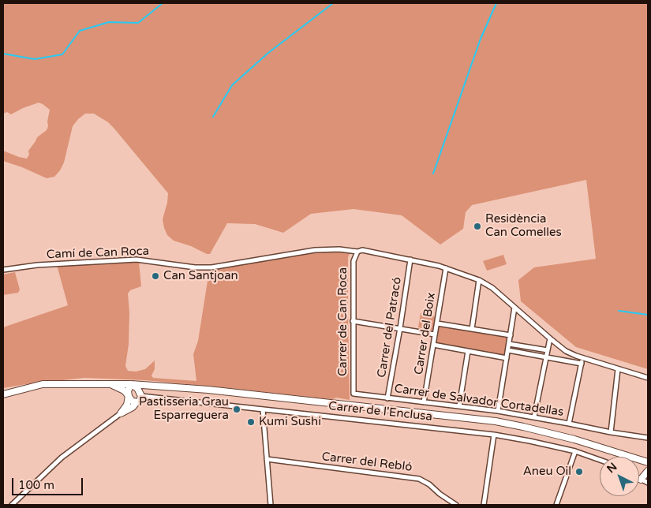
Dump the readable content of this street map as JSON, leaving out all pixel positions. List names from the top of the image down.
{
  "streets": {
    "street": [
      "Camí de Can Roca",
      "Carrer de Can Roca",
      "Carrer del Patracó",
      "Carrer del Boix",
      "Carrer de Salvador Cortadellas",
      "Carrer de l'Enclusa",
      "Carrer del Rebló"
    ]
  },
  "crossings": [
    ["Camí de Can Roca", "Carrer de Can Roca"],
    ["Camí de Can Roca", "Carrer del Patracó"],
    ["Camí de Can Roca", "Carrer del Boix"],
    ["Carrer de Can Roca", "Carrer de Salvador Cortadellas"],
    ["Carrer del Patracó", "Carrer de Salvador Cortadellas"],
    ["Carrer del Boix", "Carrer de Salvador Cortadellas"]
  ],
  "places": [
    "Residència Can Comelles",
    "Can Santjoan",
    "Pastisseria Grau Esparreguera",
    "Kumi Sushi",
    "Aneu Oil"
  ],
  "scale_bar": "100 m",
  "north": "top left"
}
